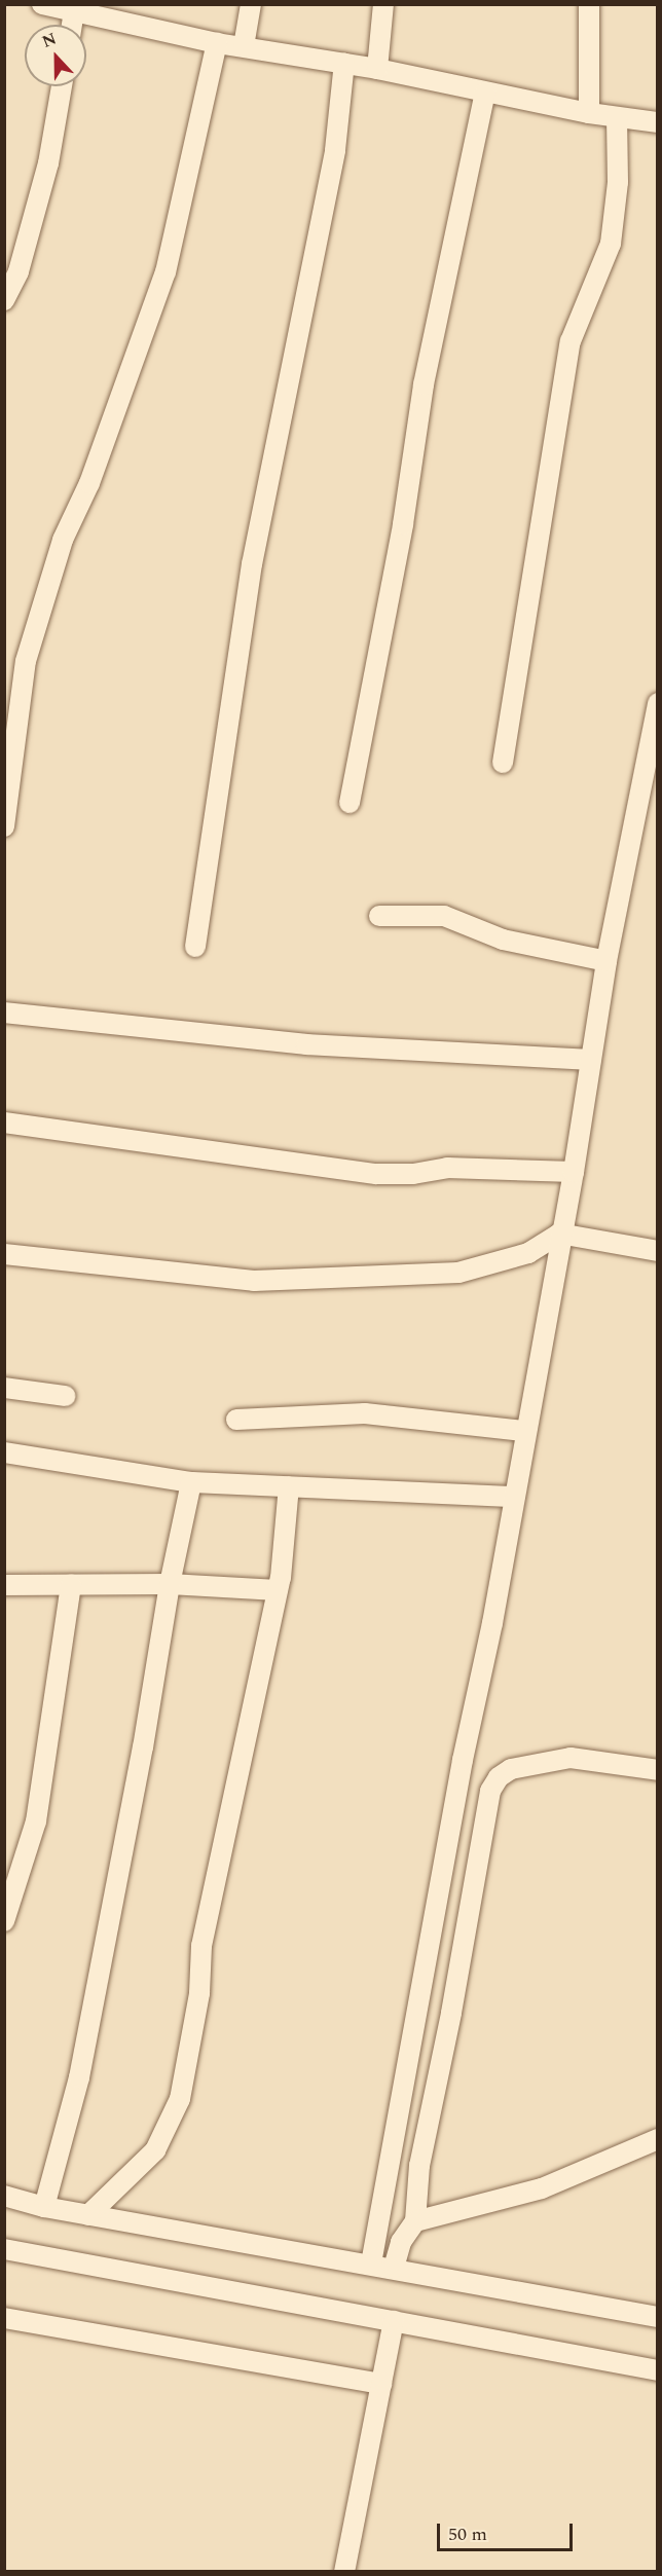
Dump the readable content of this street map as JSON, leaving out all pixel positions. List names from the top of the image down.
{
  "scale_bar": "50 m",
  "north": "top"
}
